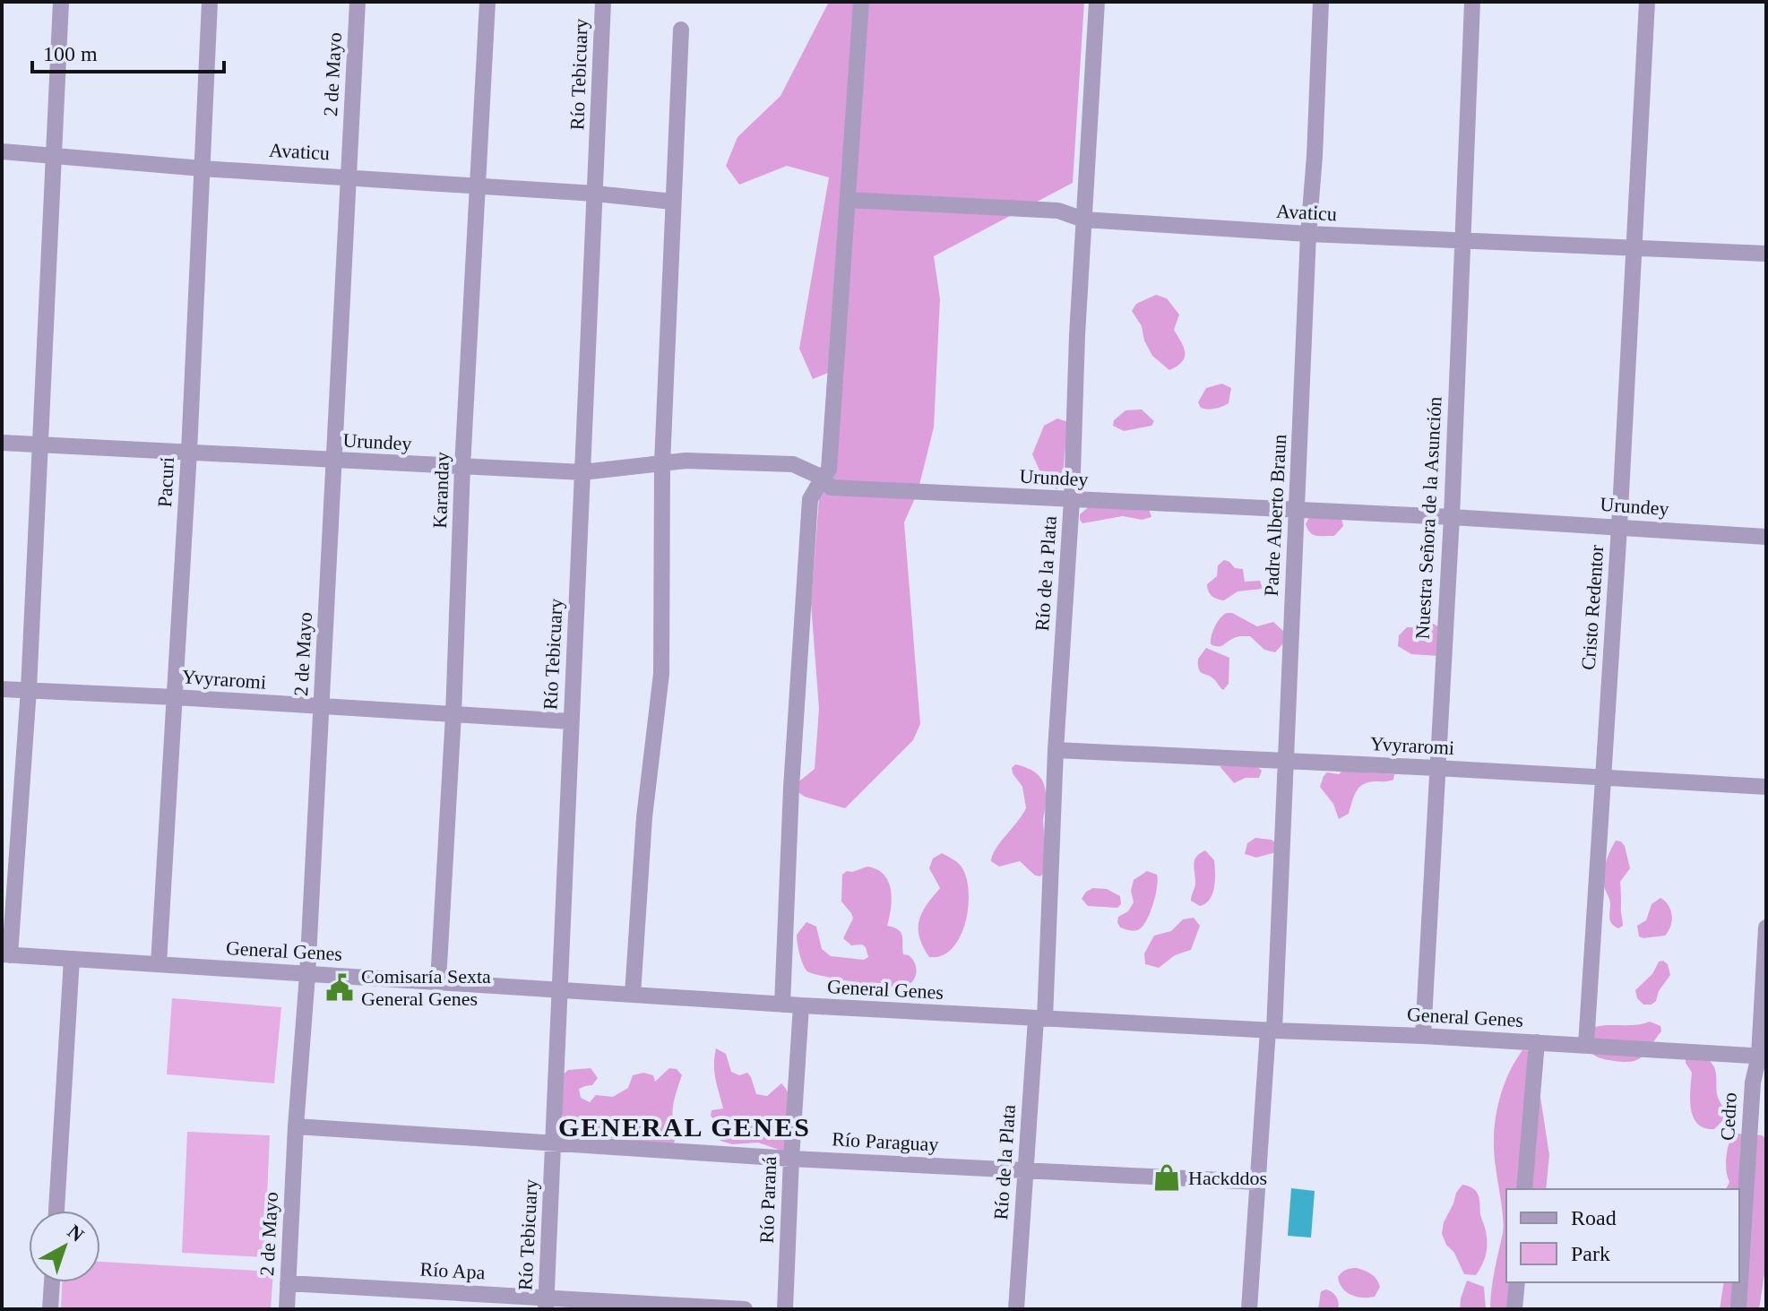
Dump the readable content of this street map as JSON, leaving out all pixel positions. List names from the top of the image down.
{
  "streets": {
    "street": [
      "2 de Mayo",
      "Río Tebicuary",
      "Avaticu",
      "Urundey",
      "Pacuri",
      "Karanday",
      "Padre Alberto Braun",
      "Nuestra Señora de la Asunción",
      "Río de la Plata",
      "Cristo Redentor",
      "Yvyraromi",
      "General Genes",
      "Cedro",
      "Río Paraguay",
      "Río Paraná",
      "Río Apa"
    ]
  },
  "crossings": [
    ["2 de Mayo", "Avaticu"],
    ["2 de Mayo", "Urundey"],
    ["2 de Mayo", "Yvyraromi"],
    ["2 de Mayo", "General Genes"],
    ["2 de Mayo", "Río Paraguay"],
    ["2 de Mayo", "Río Apa"],
    ["Río Tebicuary", "Avaticu"],
    ["Río Tebicuary", "Urundey"],
    ["Río Tebicuary", "Yvyraromi"],
    ["Río Tebicuary", "General Genes"],
    ["Río Tebicuary", "Río Paraguay"],
    ["Río Tebicuary", "Río Apa"],
    ["Avaticu", "Pacuri"],
    ["Avaticu", "Karanday"],
    ["Avaticu", "Padre Alberto Braun"],
    ["Avaticu", "Nuestra Señora de la Asunción"],
    ["Avaticu", "Río de la Plata"],
    ["Avaticu", "Cristo Redentor"],
    ["Urundey", "Pacuri"],
    ["Urundey", "Karanday"],
    ["Urundey", "Padre Alberto Braun"],
    ["Urundey", "Nuestra Señora de la Asunción"],
    ["Urundey", "Río de la Plata"],
    ["Urundey", "Cristo Redentor"],
    ["Pacuri", "Yvyraromi"],
    ["Pacuri", "General Genes"],
    ["Karanday", "Yvyraromi"],
    ["Karanday", "General Genes"],
    ["Padre Alberto Braun", "Yvyraromi"],
    ["Padre Alberto Braun", "General Genes"],
    ["Padre Alberto Braun", "Río Paraguay"],
    ["Nuestra Señora de la Asunción", "Yvyraromi"],
    ["Nuestra Señora de la Asunción", "General Genes"],
    ["Río de la Plata", "Yvyraromi"],
    ["Río de la Plata", "General Genes"],
    ["Río de la Plata", "Río Paraguay"],
    ["Cristo Redentor", "Yvyraromi"],
    ["Cristo Redentor", "General Genes"],
    ["General Genes", "Cedro"],
    ["General Genes", "Río Paraná"],
    ["Río Paraguay", "Río Paraná"]
  ],
  "districts": ["GENERAL GENES"],
  "places": {
    "public building": ["Comisaría Sexta General Genes"],
    "shop": ["Hackddos"]
  },
  "legend": ["Road", "Park"],
  "scale_bar": "100 m",
  "north": "top right"
}
